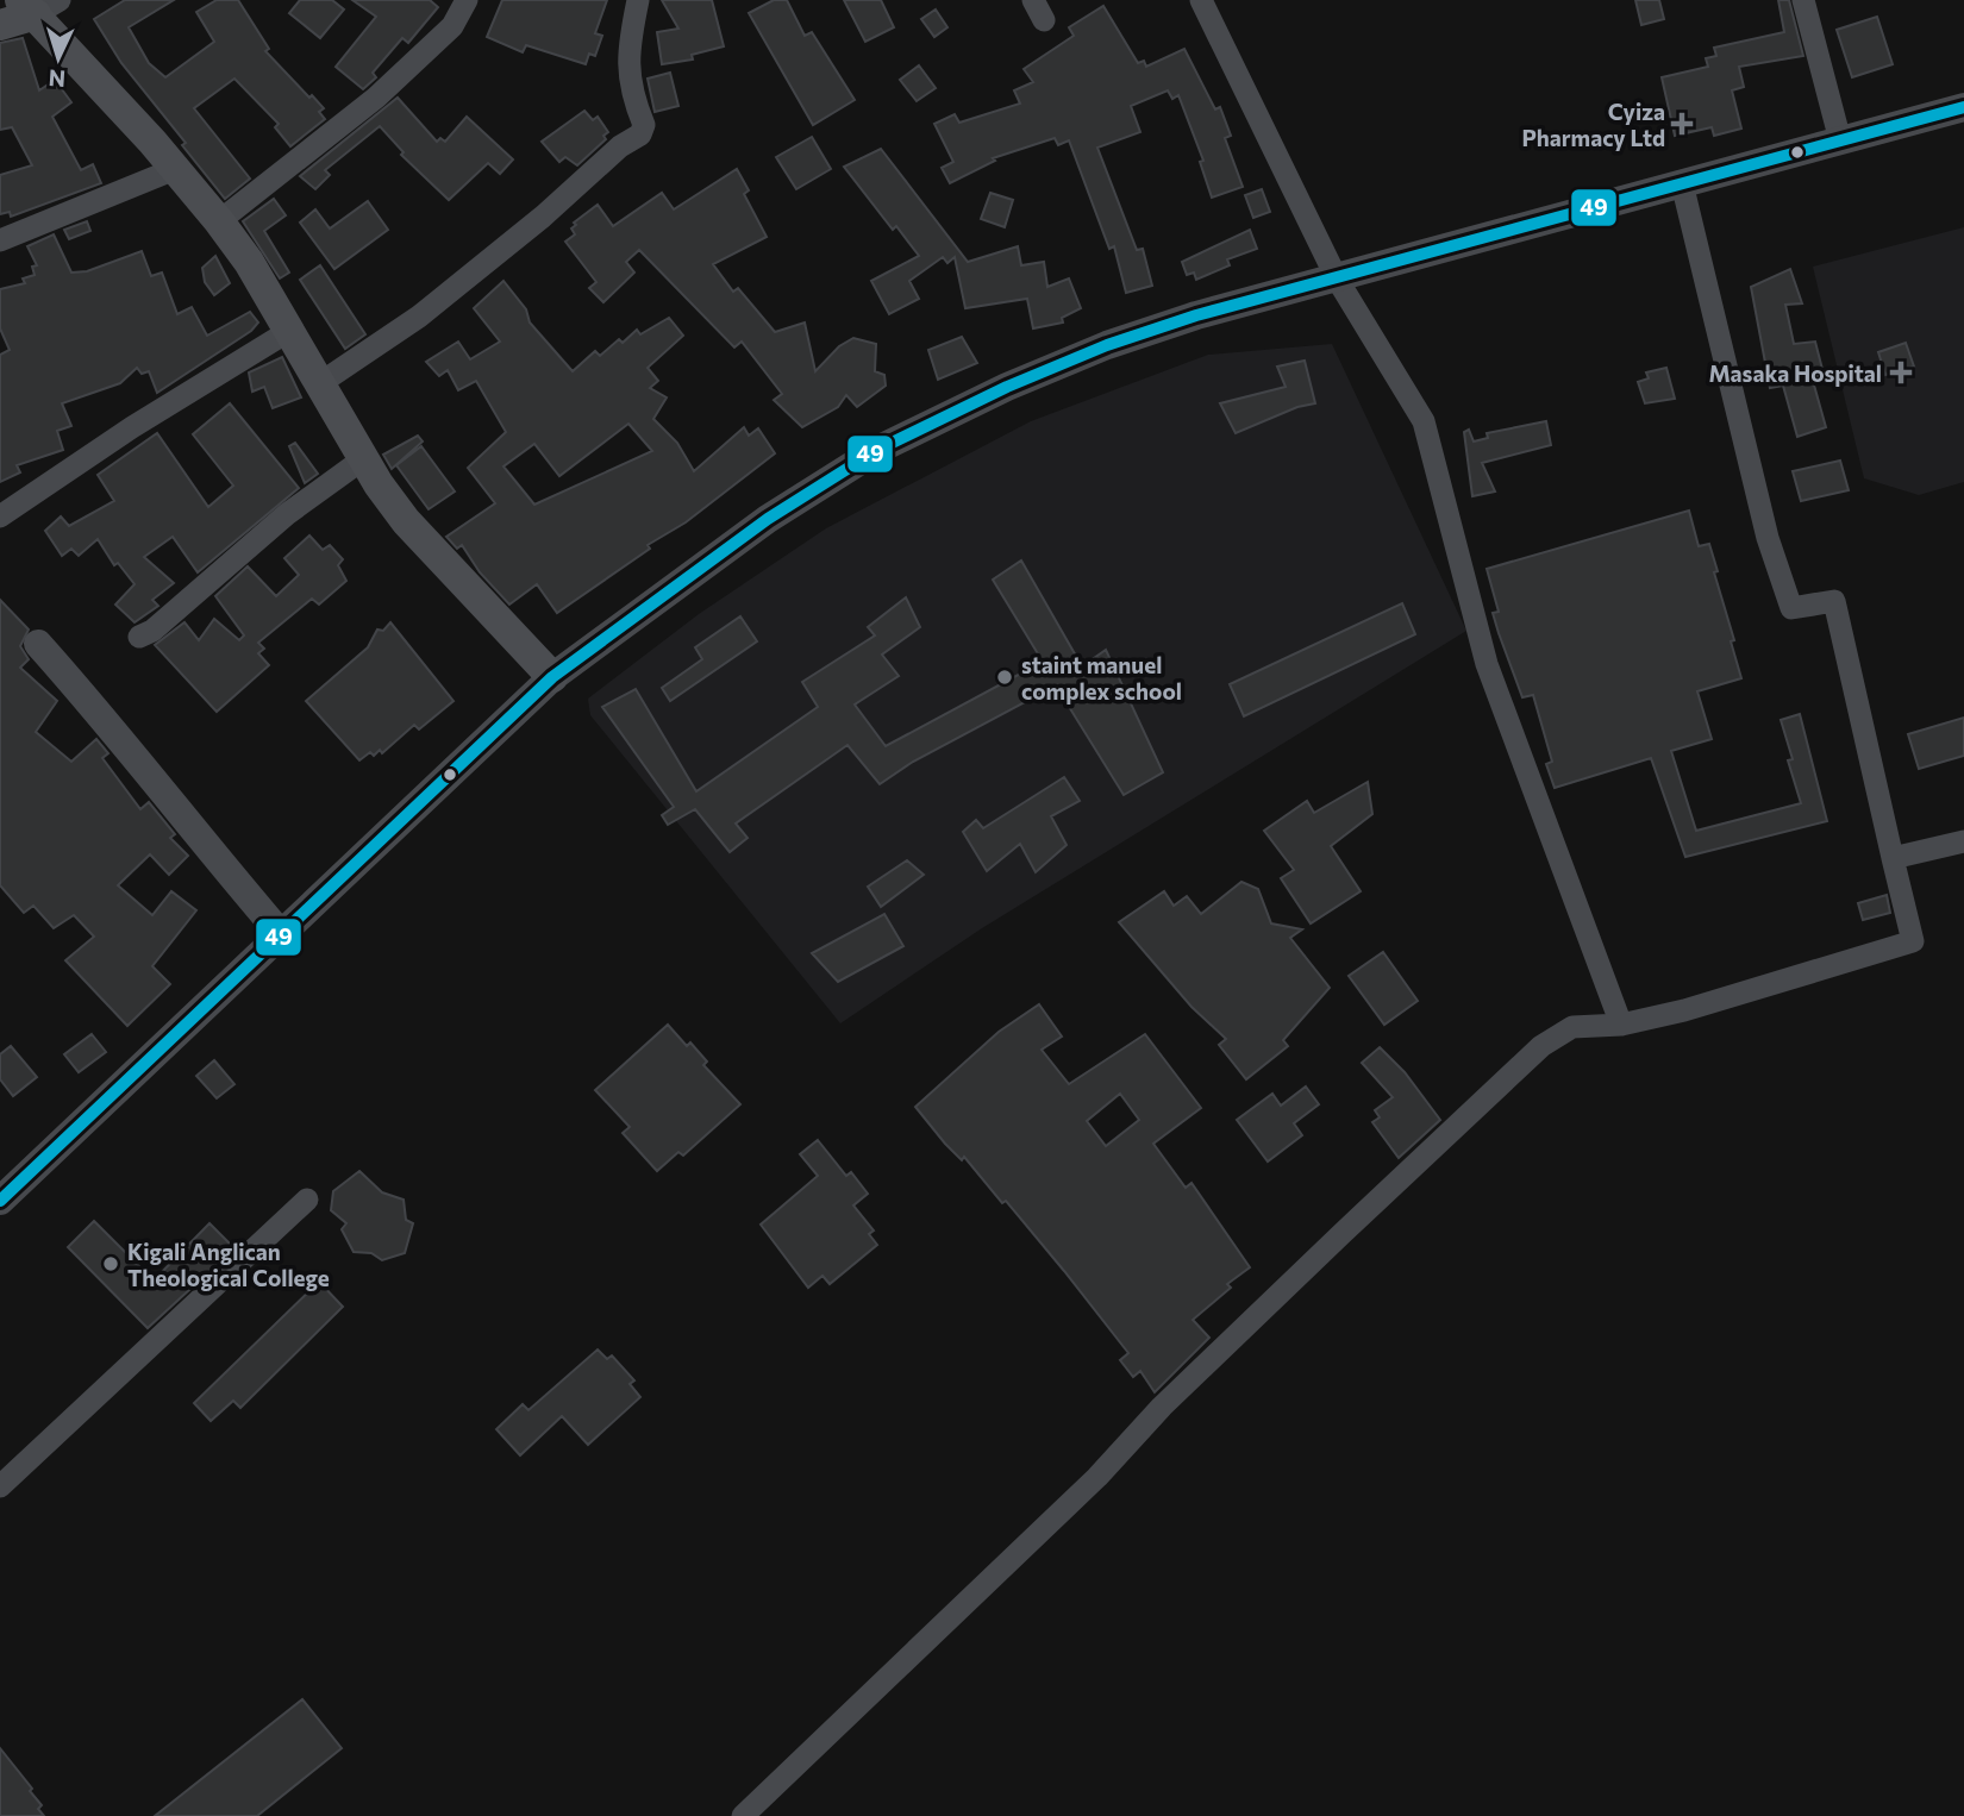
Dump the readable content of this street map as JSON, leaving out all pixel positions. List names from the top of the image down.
{
  "places": {
    "health": ["Cyiza Pharmacy Ltd", "Masaka Hospital"],
    "other": ["staint manuel complex school", "Kigali Anglican Theological College"]
  },
  "lines": ["transit line 49"],
  "north": "bottom"
}
